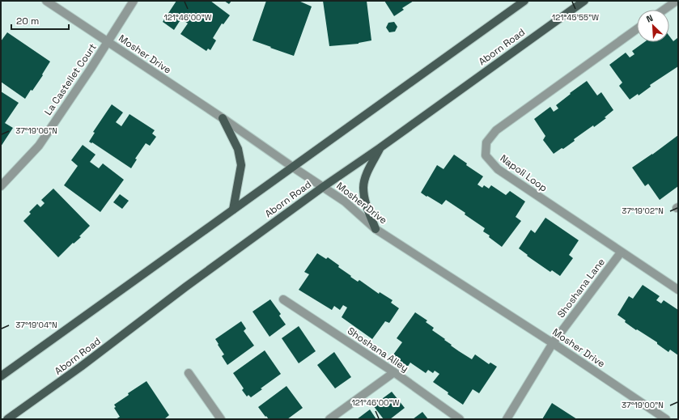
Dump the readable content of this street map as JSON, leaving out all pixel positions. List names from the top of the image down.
{
  "streets": {
    "main road": ["Aborn Road"],
    "street": [
      "Mosher Drive",
      "La Castellet Court",
      "Napoli Loop",
      "Shoshana Lane",
      "Shoshana Alley"
    ]
  },
  "crossings": [
    ["Aborn Road", "Mosher Drive"],
    ["Mosher Drive", "La Castellet Court"],
    ["Mosher Drive", "Shoshana Lane"],
    ["Napoli Loop", "Shoshana Lane"]
  ],
  "scale_bar": "20 m",
  "north": "top left",
  "coordinates": [
    "121°46'00\"W",
    "121°45'55\"W",
    "37°19'06\"N",
    "37°19'02\"N",
    "37°19'04\"N",
    "37°19'00\"N"
  ]
}
